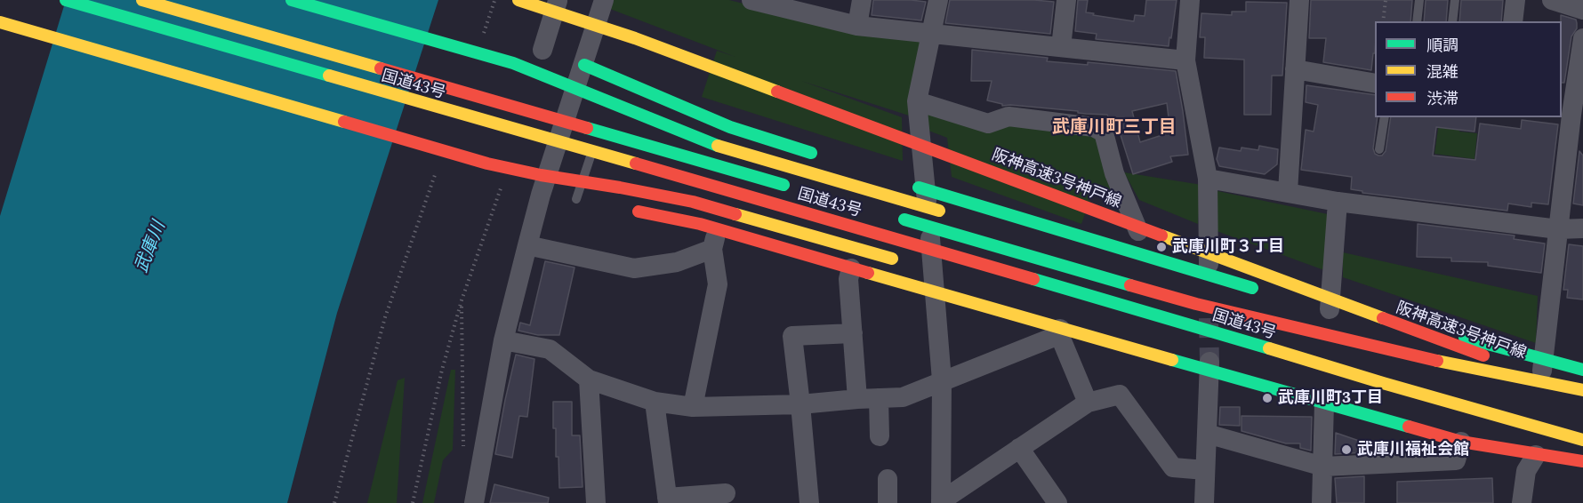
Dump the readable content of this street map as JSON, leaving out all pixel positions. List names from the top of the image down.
{
  "streets": {
    "highway": ["国道43号", "阪神高速3号神戸線"]
  },
  "crossings": [
    ["国道43号", "阪神高速3号神戸線"]
  ],
  "districts": ["武庫川町三丁目"],
  "water": ["武庫川"],
  "places": ["武庫川町３丁目", "武庫川町3丁目", "武庫川福祉会館"],
  "legend": ["順調", "混雑", "渋滞"]
}
